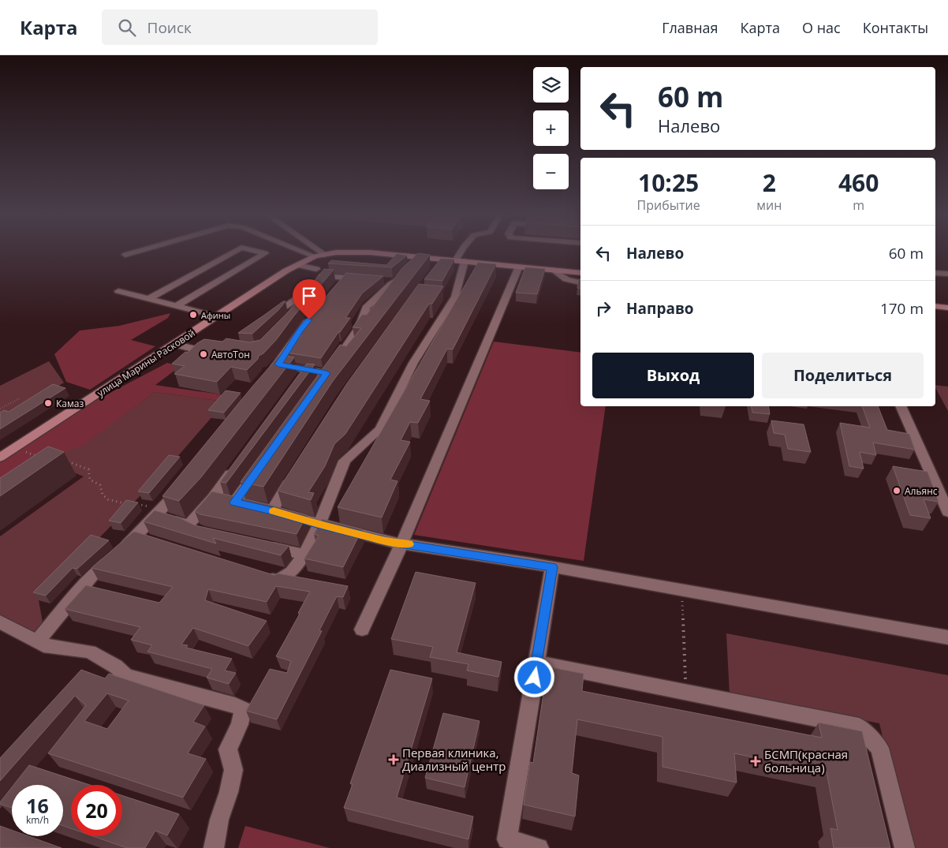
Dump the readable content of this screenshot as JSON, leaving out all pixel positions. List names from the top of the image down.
{
  "streets": {
    "main road": ["улица Марины Расковой"]
  },
  "places": {
    "other": [
      "Афины",
      "АвтоТон",
      "Камаз",
      "Альянс"
    ],
    "health": ["Первая клиника, Диализный центр", "БСМП(красная больница)"]
  },
  "page": {
    "header": "Карта",
    "search": "Поиск",
    "nav": [
      "Главная",
      "Карта",
      "О нас",
      "Контакты"
    ],
    "map_buttons": ["+", "−"],
    "turn": ["60 m", "Налево"],
    "eta": [
      "10:25",
      "Прибытие",
      "2",
      "мин",
      "460",
      "m"
    ],
    "list": [
      {
        "name": "Налево",
        "value": "60 m"
      },
      {
        "name": "Направо",
        "value": "170 m"
      }
    ],
    "buttons": ["Выход", "Поделиться"],
    "speed": "16 km/h",
    "limit": "20"
  }
}
